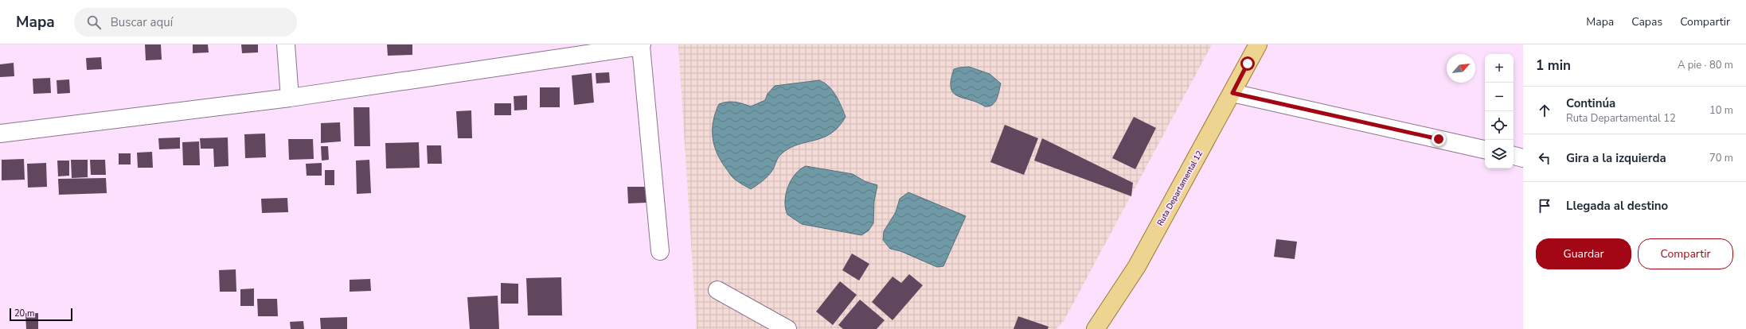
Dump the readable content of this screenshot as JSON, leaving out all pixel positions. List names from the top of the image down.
{
  "streets": {
    "main road": ["Ruta Departamental 12"]
  },
  "scale_bar": "20 m",
  "north": "top right",
  "page": {
    "header": "Mapa",
    "search": "Buscar aquí",
    "nav": ["Mapa", "Capas", "Compartir"],
    "heading": ["1 min", "A pie · 80 m"],
    "map_buttons": ["+", "−"],
    "list": [
      ["Continúa", "Ruta Departamental 12", "10 m"],
      ["Gira a la izquierda", "70 m"],
      "Llegada al destino"
    ],
    "buttons": ["Guardar", "Compartir"],
    "scale": "20 m"
  }
}
